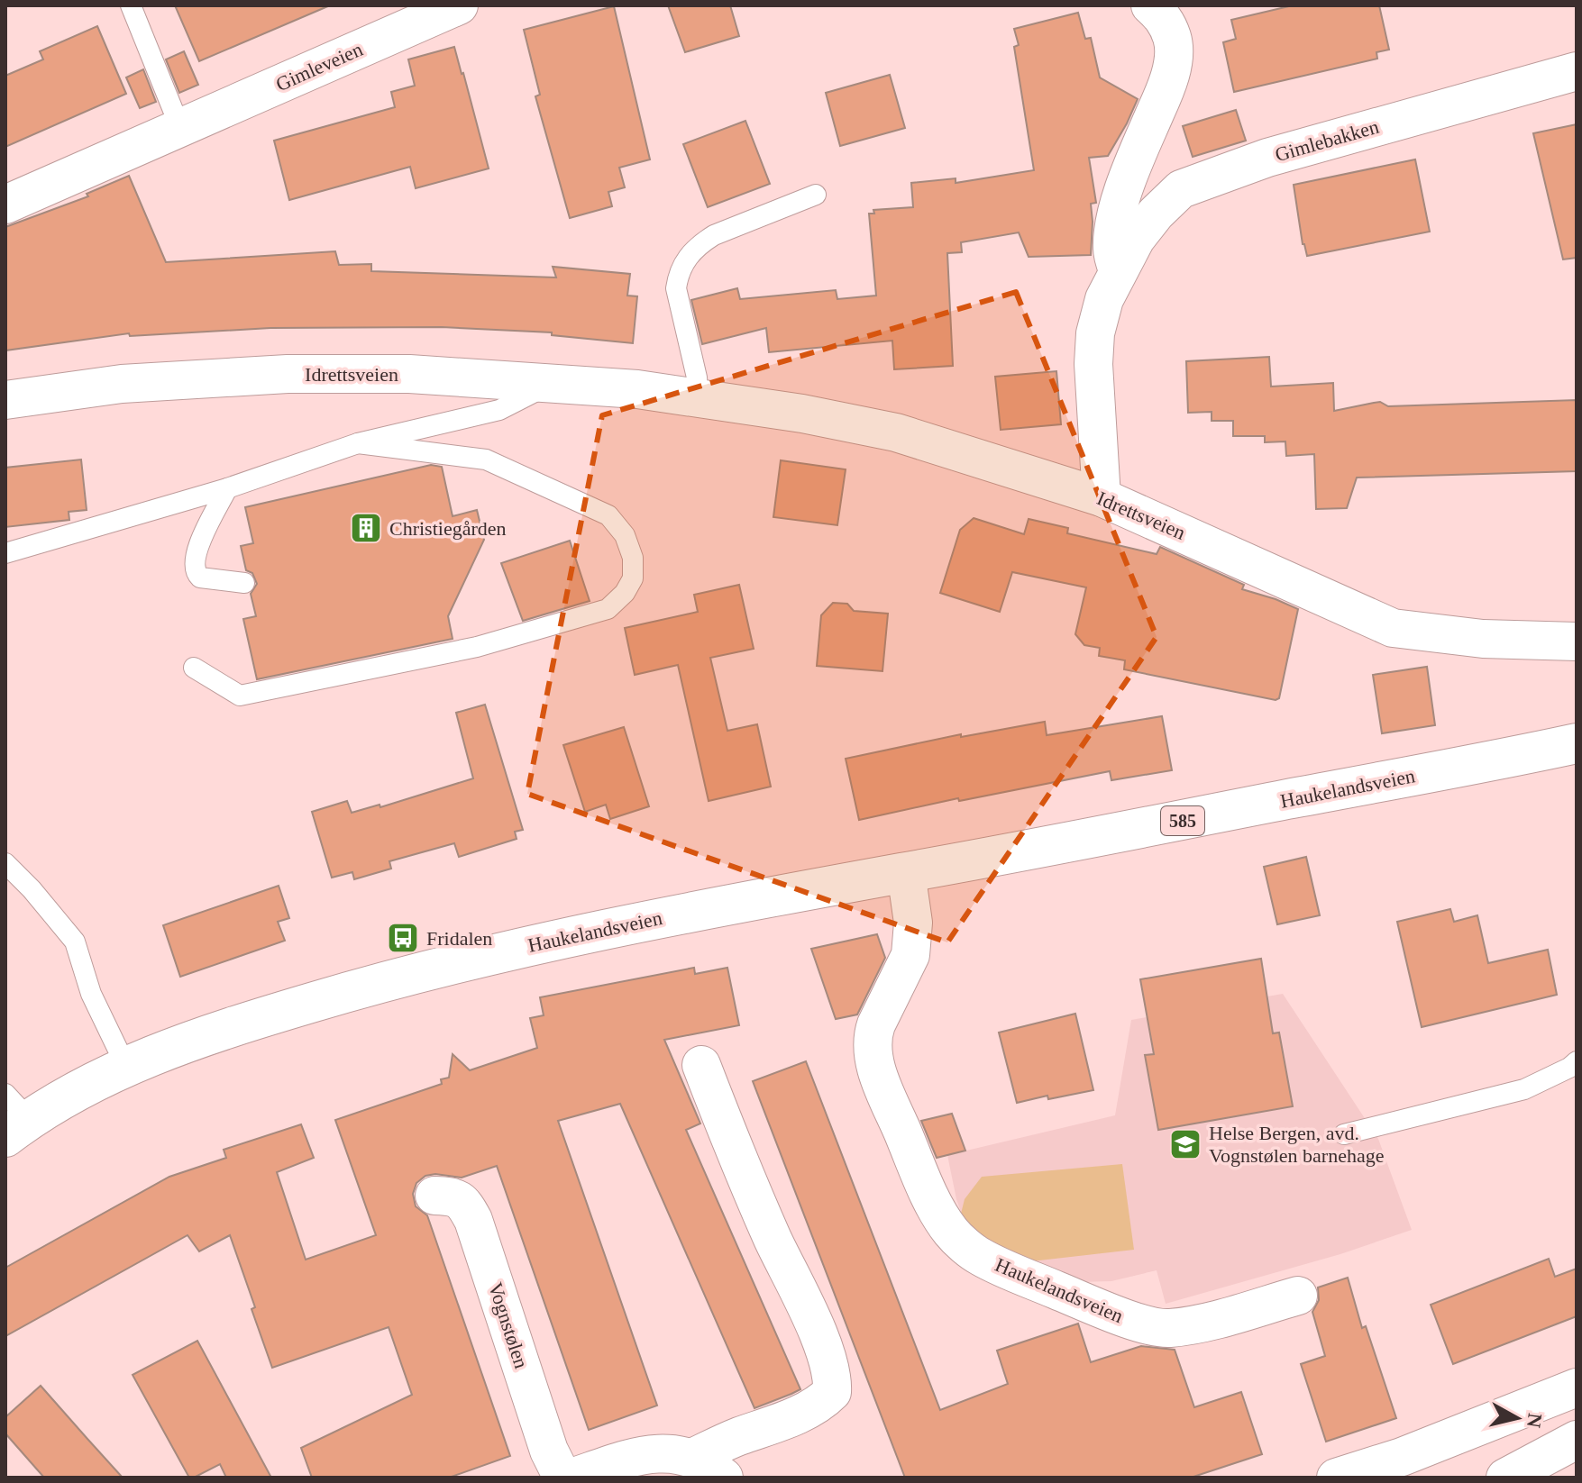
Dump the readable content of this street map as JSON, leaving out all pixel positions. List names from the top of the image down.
{
  "streets": {
    "main road": ["Haukelandsveien", "585"],
    "street": [
      "Gimleveien",
      "Gimlebakken",
      "Idrettsveien",
      "Vognstølen"
    ]
  },
  "crossings": [
    ["Gimlebakken", "Idrettsveien"]
  ],
  "places": {
    "building": ["Christiegården"],
    "bus stop": ["Fridalen"],
    "school or university": ["Helse Bergen, avd. Vognstølen barnehage"]
  },
  "north": "right"
}
